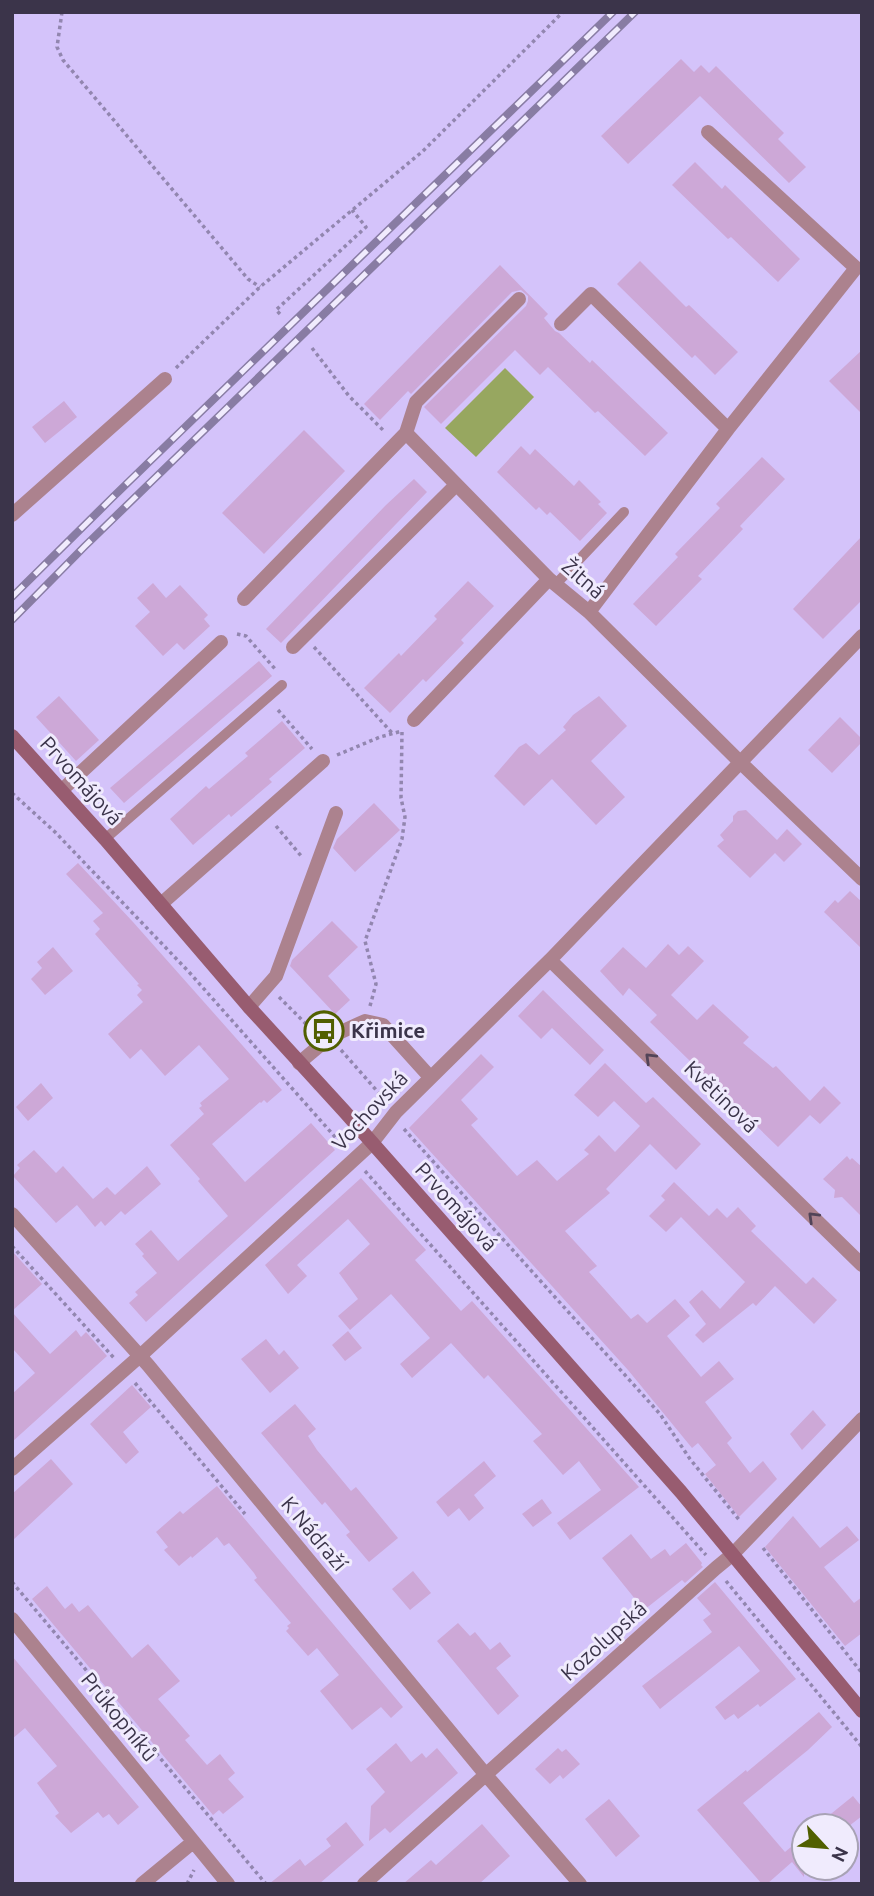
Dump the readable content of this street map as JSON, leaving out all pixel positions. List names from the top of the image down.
{
  "streets": {
    "street": [
      "Žitná",
      "Prvomájová",
      "Květinová",
      "Vochovská",
      "K Nádraží",
      "Kozolupská",
      "Průkopníků"
    ]
  },
  "crossings": [
    ["Žitná", "Vochovská"],
    ["Prvomájová", "Vochovská"],
    ["Prvomájová", "Kozolupská"],
    ["Květinová", "Vochovská"],
    ["Vochovská", "K Nádraží"],
    ["K Nádraží", "Kozolupská"]
  ],
  "one_way": ["Květinová"],
  "places": {
    "bus stop": ["Křimice"]
  },
  "north": "bottom right"
}
